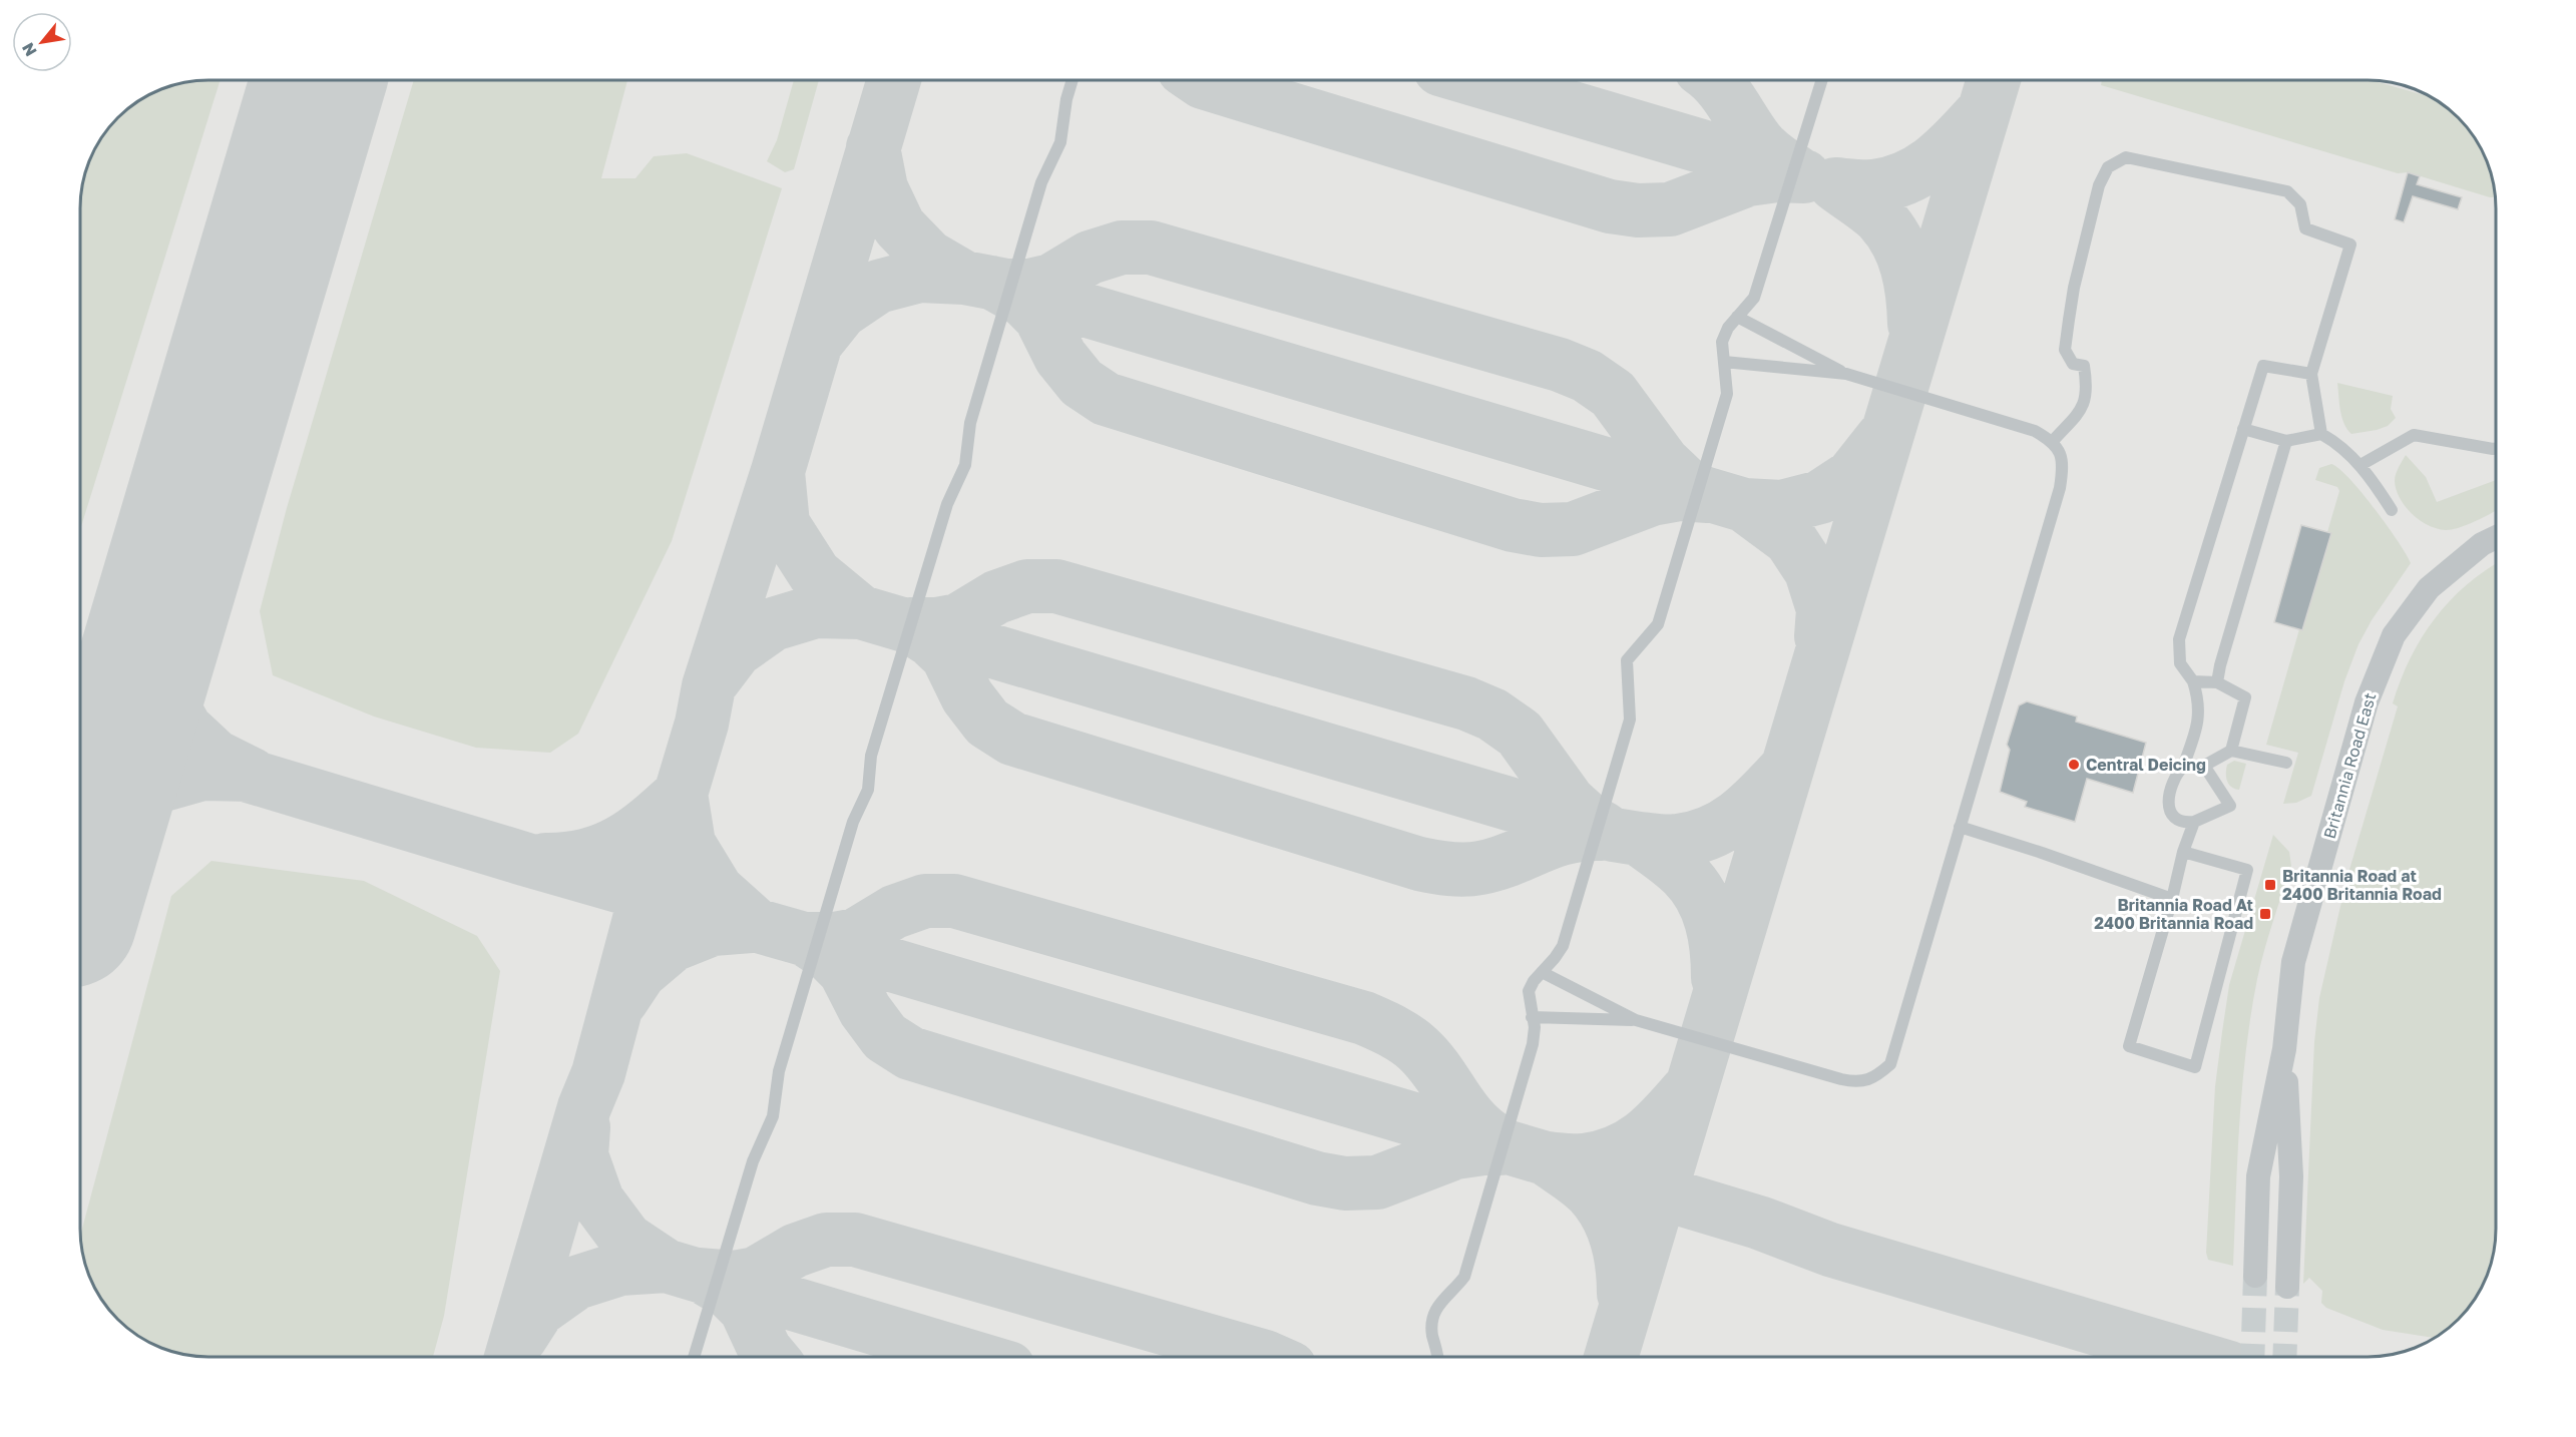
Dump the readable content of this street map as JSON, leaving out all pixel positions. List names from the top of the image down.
{
  "streets": {
    "street": ["Britannia Road East"]
  },
  "places": {
    "other": ["Central Deicing"],
    "transit": ["Britannia Road at 2400 Britannia Road", "Britannia Road At 2400 Britannia Road"]
  },
  "north": "bottom left"
}
